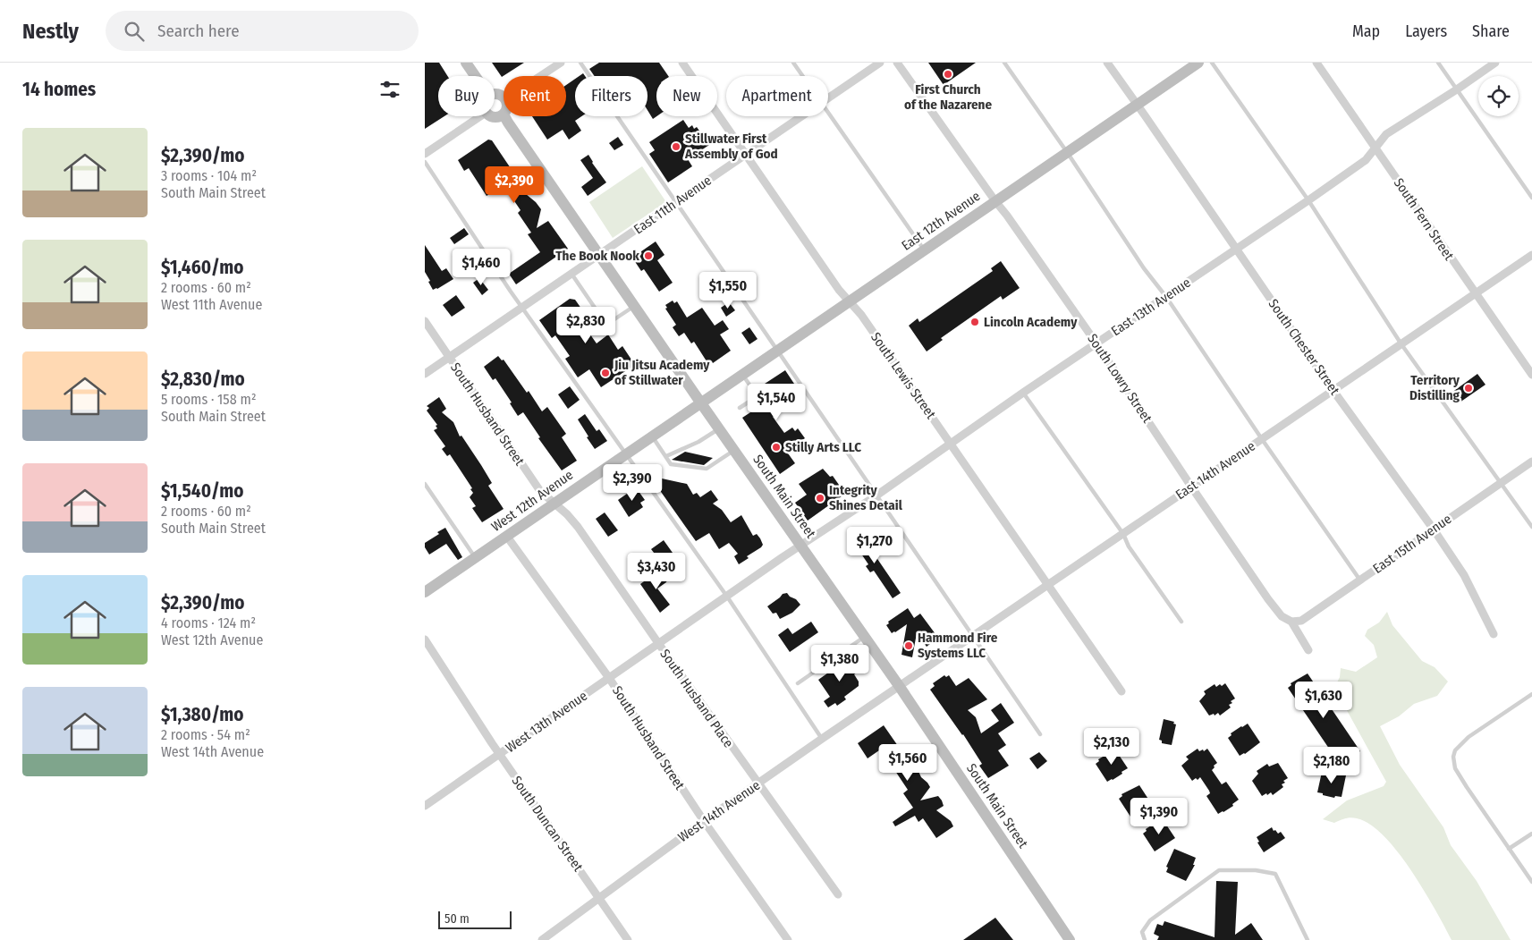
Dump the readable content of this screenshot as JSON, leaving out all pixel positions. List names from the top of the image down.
{
  "streets": {
    "main road": ["East 12th Avenue", "South Main Street", "West 12th Avenue"],
    "street": [
      "East 11th Avenue",
      "South Fern Street",
      "East 13th Avenue",
      "South Chester Street",
      "South Lewis Street",
      "South Lowry Street",
      "South Husband Street",
      "East 14th Avenue",
      "East 15th Avenue",
      "South Husband Place",
      "West 13th Avenue",
      "West 14th Avenue",
      "South Duncan Street"
    ]
  },
  "crossings": [
    ["East 11th Avenue", "South Lewis Street"],
    ["East 11th Avenue", "South Husband Street"],
    ["East 11th Avenue", "South Main Street"],
    ["South Fern Street", "East 13th Avenue"],
    ["South Fern Street", "East 14th Avenue"],
    ["East 12th Avenue", "South Chester Street"],
    ["East 12th Avenue", "South Lewis Street"],
    ["East 12th Avenue", "South Lowry Street"],
    ["East 12th Avenue", "South Main Street"],
    ["East 12th Avenue", "West 12th Avenue"],
    ["East 13th Avenue", "South Chester Street"],
    ["East 13th Avenue", "South Lewis Street"],
    ["East 13th Avenue", "South Lowry Street"],
    ["East 13th Avenue", "South Main Street"],
    ["East 13th Avenue", "West 13th Avenue"],
    ["South Chester Street", "East 14th Avenue"],
    ["South Chester Street", "East 15th Avenue"],
    ["South Lewis Street", "East 14th Avenue"],
    ["South Lowry Street", "East 14th Avenue"],
    ["South Lowry Street", "East 15th Avenue"],
    ["South Husband Street", "West 12th Avenue"],
    ["South Husband Street", "South Husband Place"],
    ["South Husband Street", "West 13th Avenue"],
    ["South Husband Street", "West 14th Avenue"],
    ["East 14th Avenue", "South Main Street"],
    ["East 14th Avenue", "West 14th Avenue"],
    ["South Main Street", "West 12th Avenue"],
    ["South Main Street", "West 13th Avenue"],
    ["South Main Street", "West 14th Avenue"],
    ["West 12th Avenue", "South Husband Place"],
    ["South Husband Place", "West 13th Avenue"],
    ["South Husband Place", "West 14th Avenue"],
    ["West 13th Avenue", "South Duncan Street"],
    ["West 14th Avenue", "South Duncan Street"]
  ],
  "places": [
    "First Church of the Nazarene",
    "Stillwater First Assembly of God",
    "The Book Nook",
    "Lincoln Academy",
    "Jiu Jitsu Academy of Stillwater",
    "Territory Distilling",
    "Stilly Arts LLC",
    "Integrity Shines Detail",
    "Hammond Fire Systems LLC"
  ],
  "scale_bar": "50 m",
  "page": {
    "header": "Nestly",
    "search": "Search here",
    "nav": ["Map", "Layers", "Share"],
    "heading": "14 homes",
    "chip": [
      "Buy",
      "Rent",
      "Filters",
      "New",
      "Apartment"
    ],
    "list": [
      {
        "name": "$2,390/mo",
        "note": "3 rooms · 104 m² · South Main Street"
      },
      {
        "name": "$1,460/mo",
        "note": "2 rooms · 60 m² · West 11th Avenue"
      },
      {
        "name": "$2,830/mo",
        "note": "5 rooms · 158 m² · South Main Street"
      },
      {
        "name": "$1,540/mo",
        "note": "2 rooms · 60 m² · South Main Street"
      },
      {
        "name": "$2,390/mo",
        "note": "4 rooms · 124 m² · West 12th Avenue"
      },
      {
        "name": "$1,380/mo",
        "note": "2 rooms · 54 m² · West 14th Avenue"
      }
    ],
    "price": [
      "$2,390",
      "$1,460",
      "$1,550",
      "$2,830",
      "$1,540",
      "$2,390",
      "$1,270",
      "$3,430",
      "$1,380",
      "$1,630",
      "$2,130",
      "$1,560",
      "$2,180",
      "$1,390"
    ],
    "scale": "50 m"
  }
}
